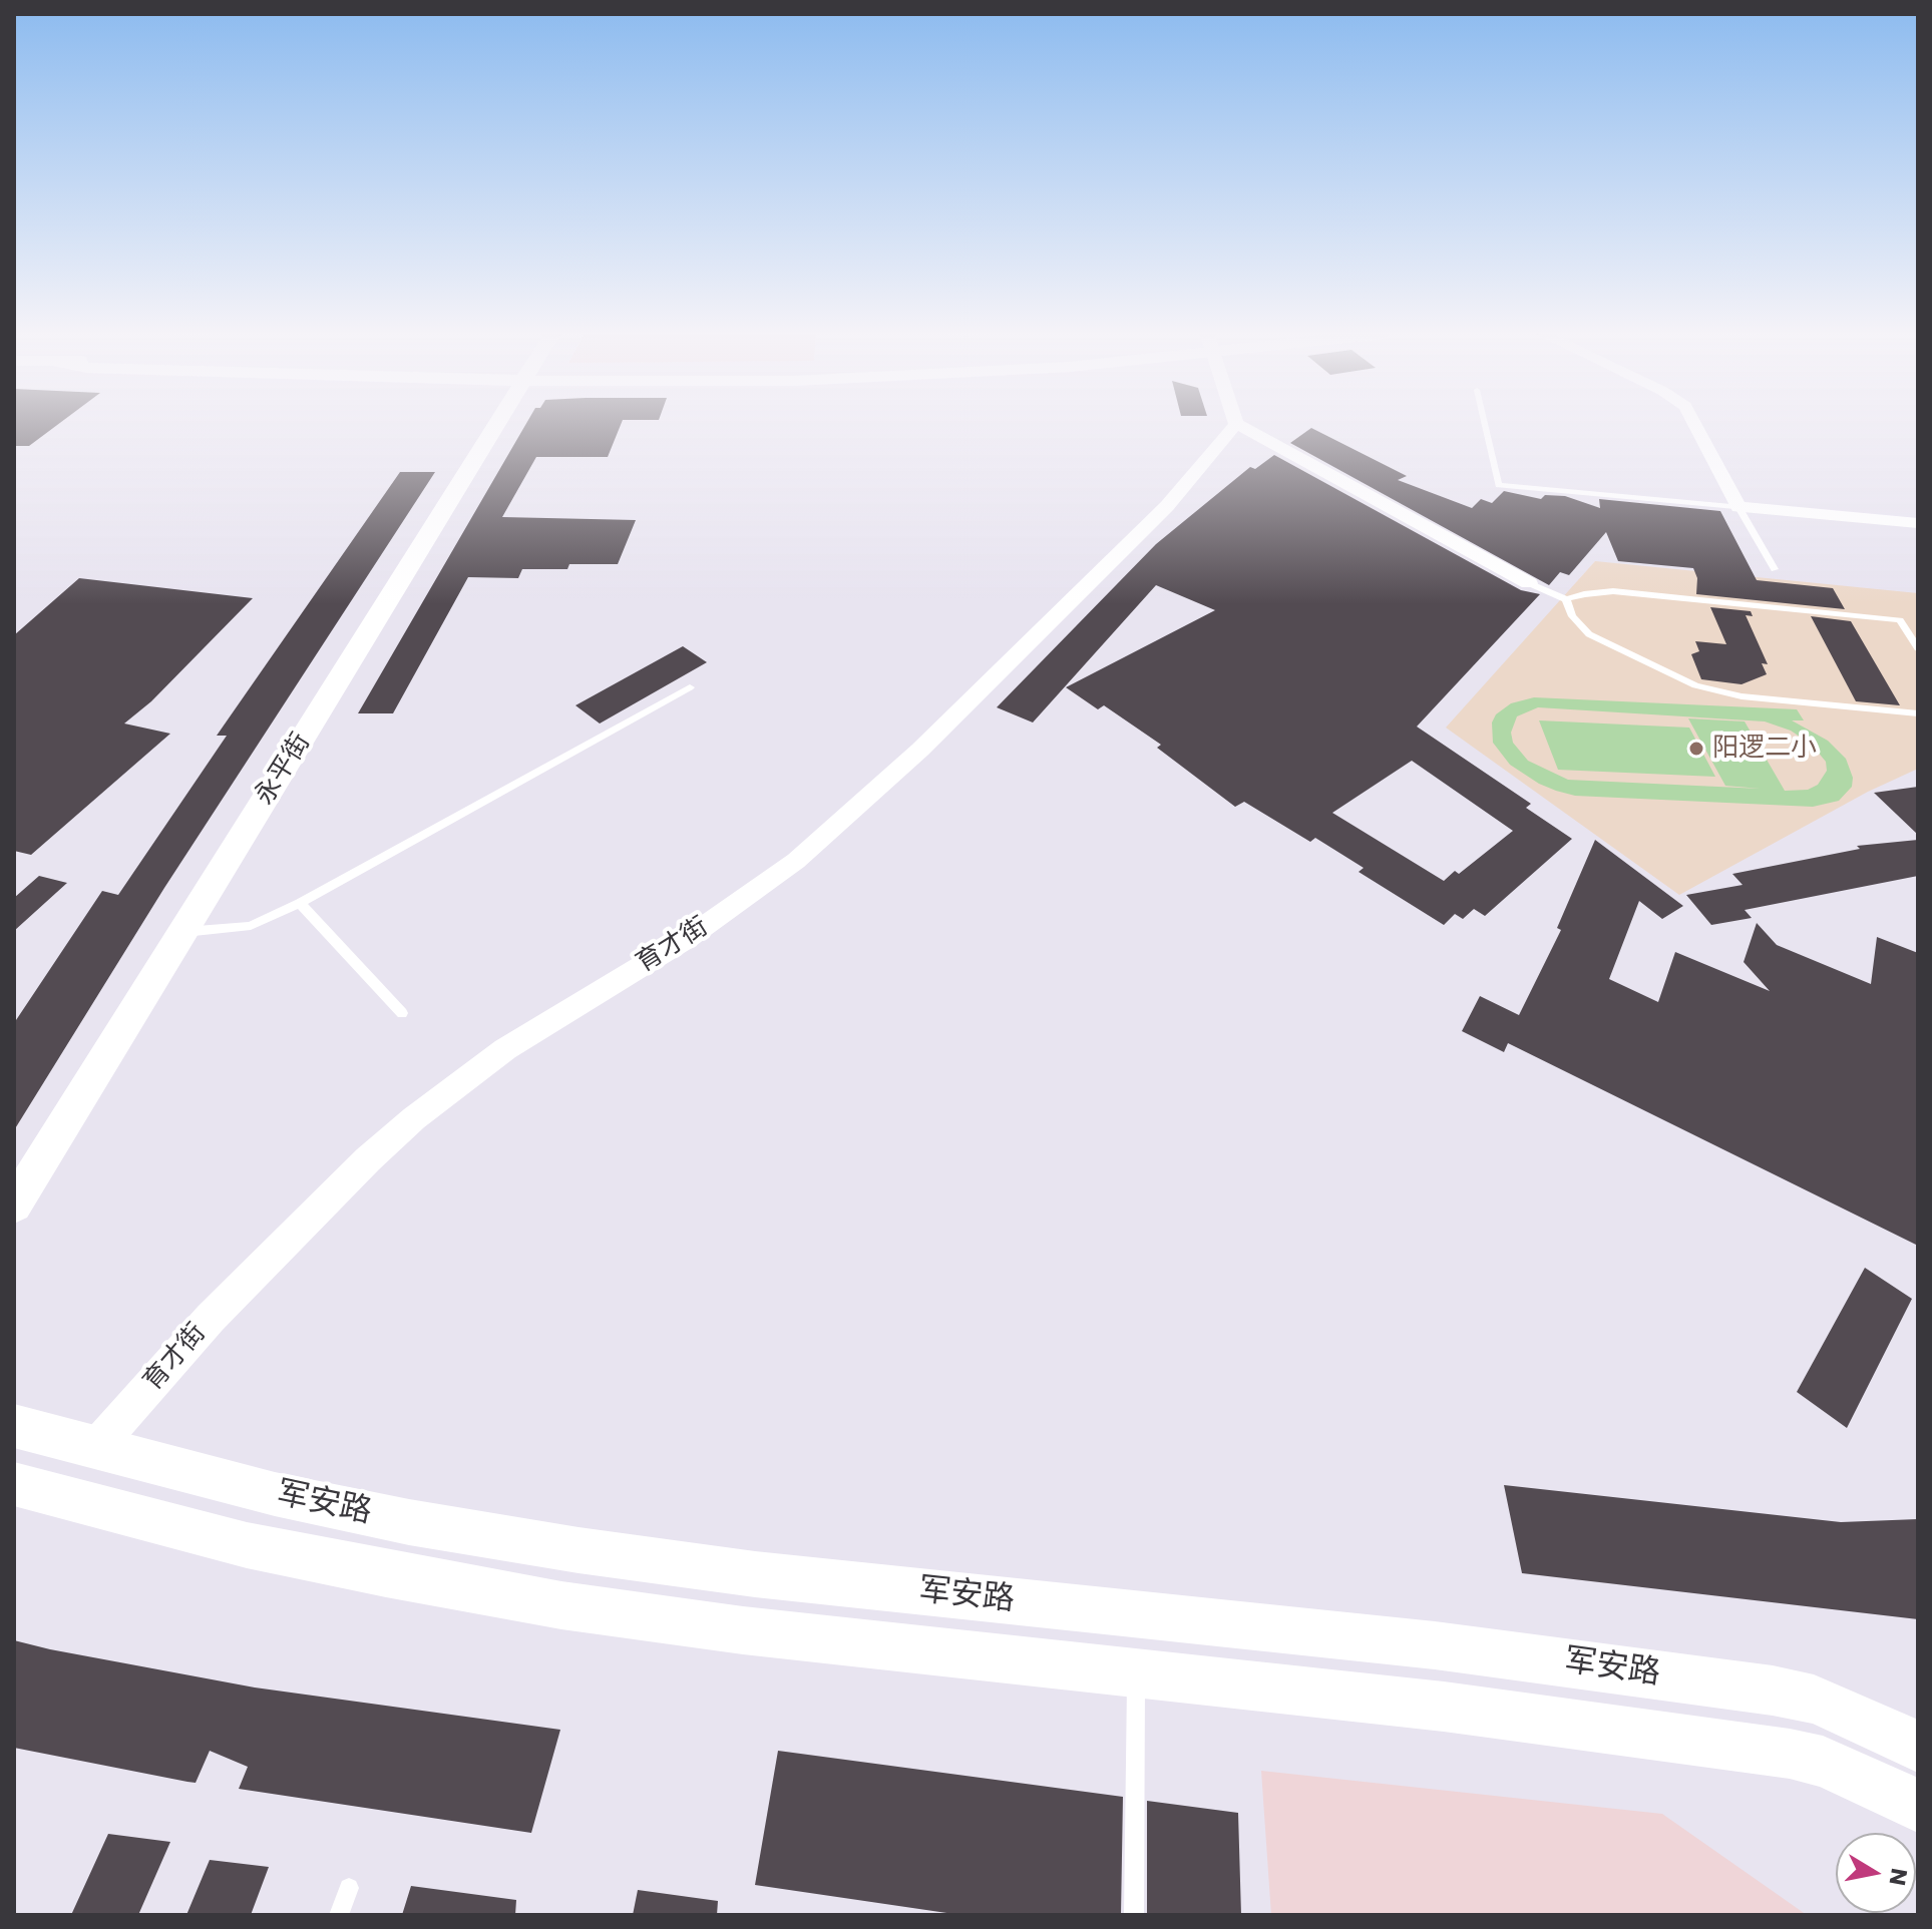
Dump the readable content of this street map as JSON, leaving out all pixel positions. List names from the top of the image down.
{
  "streets": {
    "street": ["永平街", "育才街", "军安路"]
  },
  "crossings": [
    ["育才街", "军安路"]
  ],
  "places": ["阳逻二小"],
  "north": "right"
}
